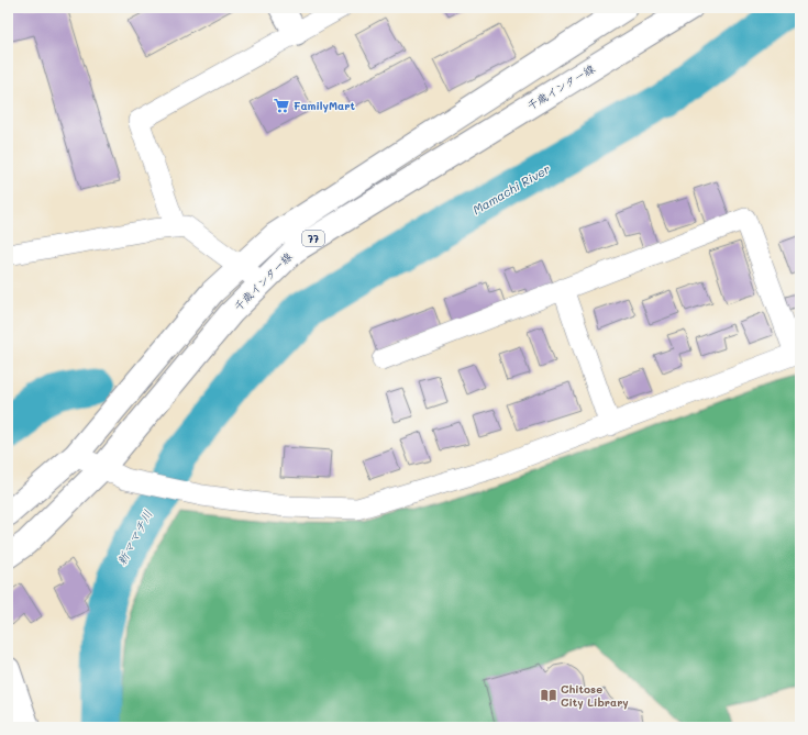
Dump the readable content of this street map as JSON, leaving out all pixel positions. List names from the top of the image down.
{
  "streets": {
    "main road": ["千歳インター線", "77"]
  },
  "water": ["Mamachi River", "新ママチ川"],
  "places": {
    "supermarket": ["FamilyMart"],
    "library": ["Chitose City Library"]
  }
}
